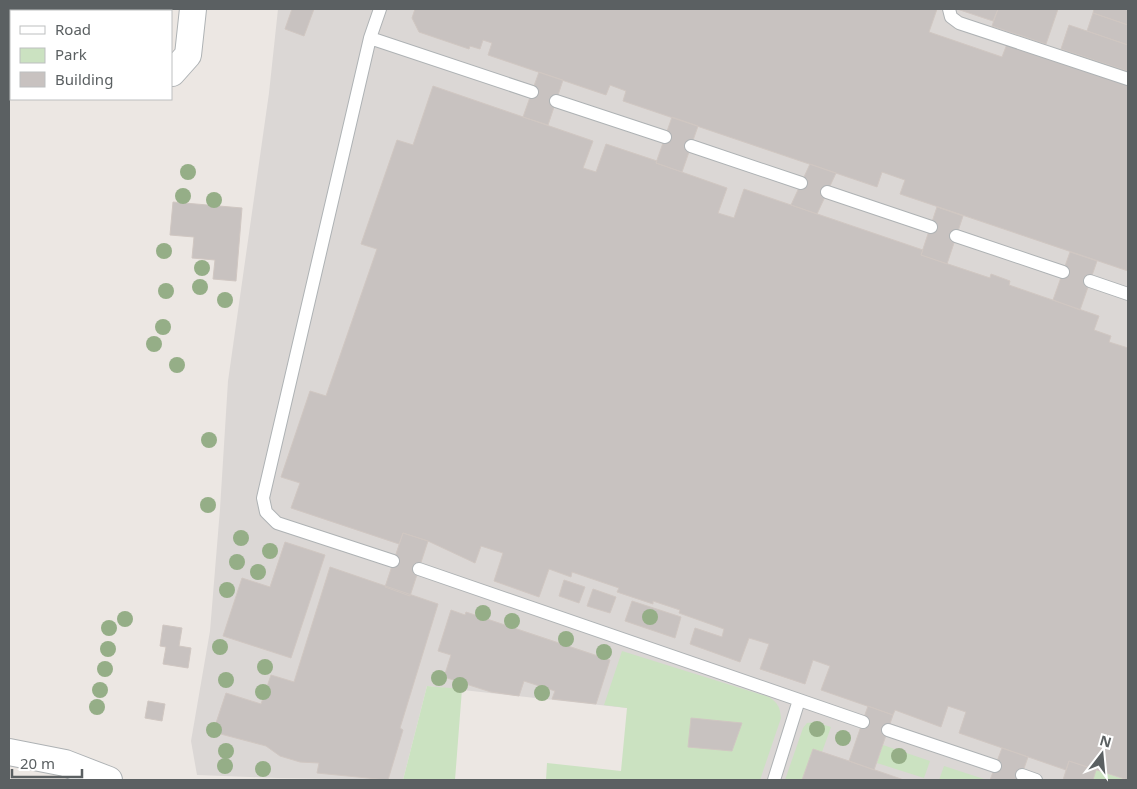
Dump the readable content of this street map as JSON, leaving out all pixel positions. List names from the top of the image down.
{
  "legend": ["Road", "Park", "Building"],
  "scale_bar": "20 m",
  "north": "top"
}
